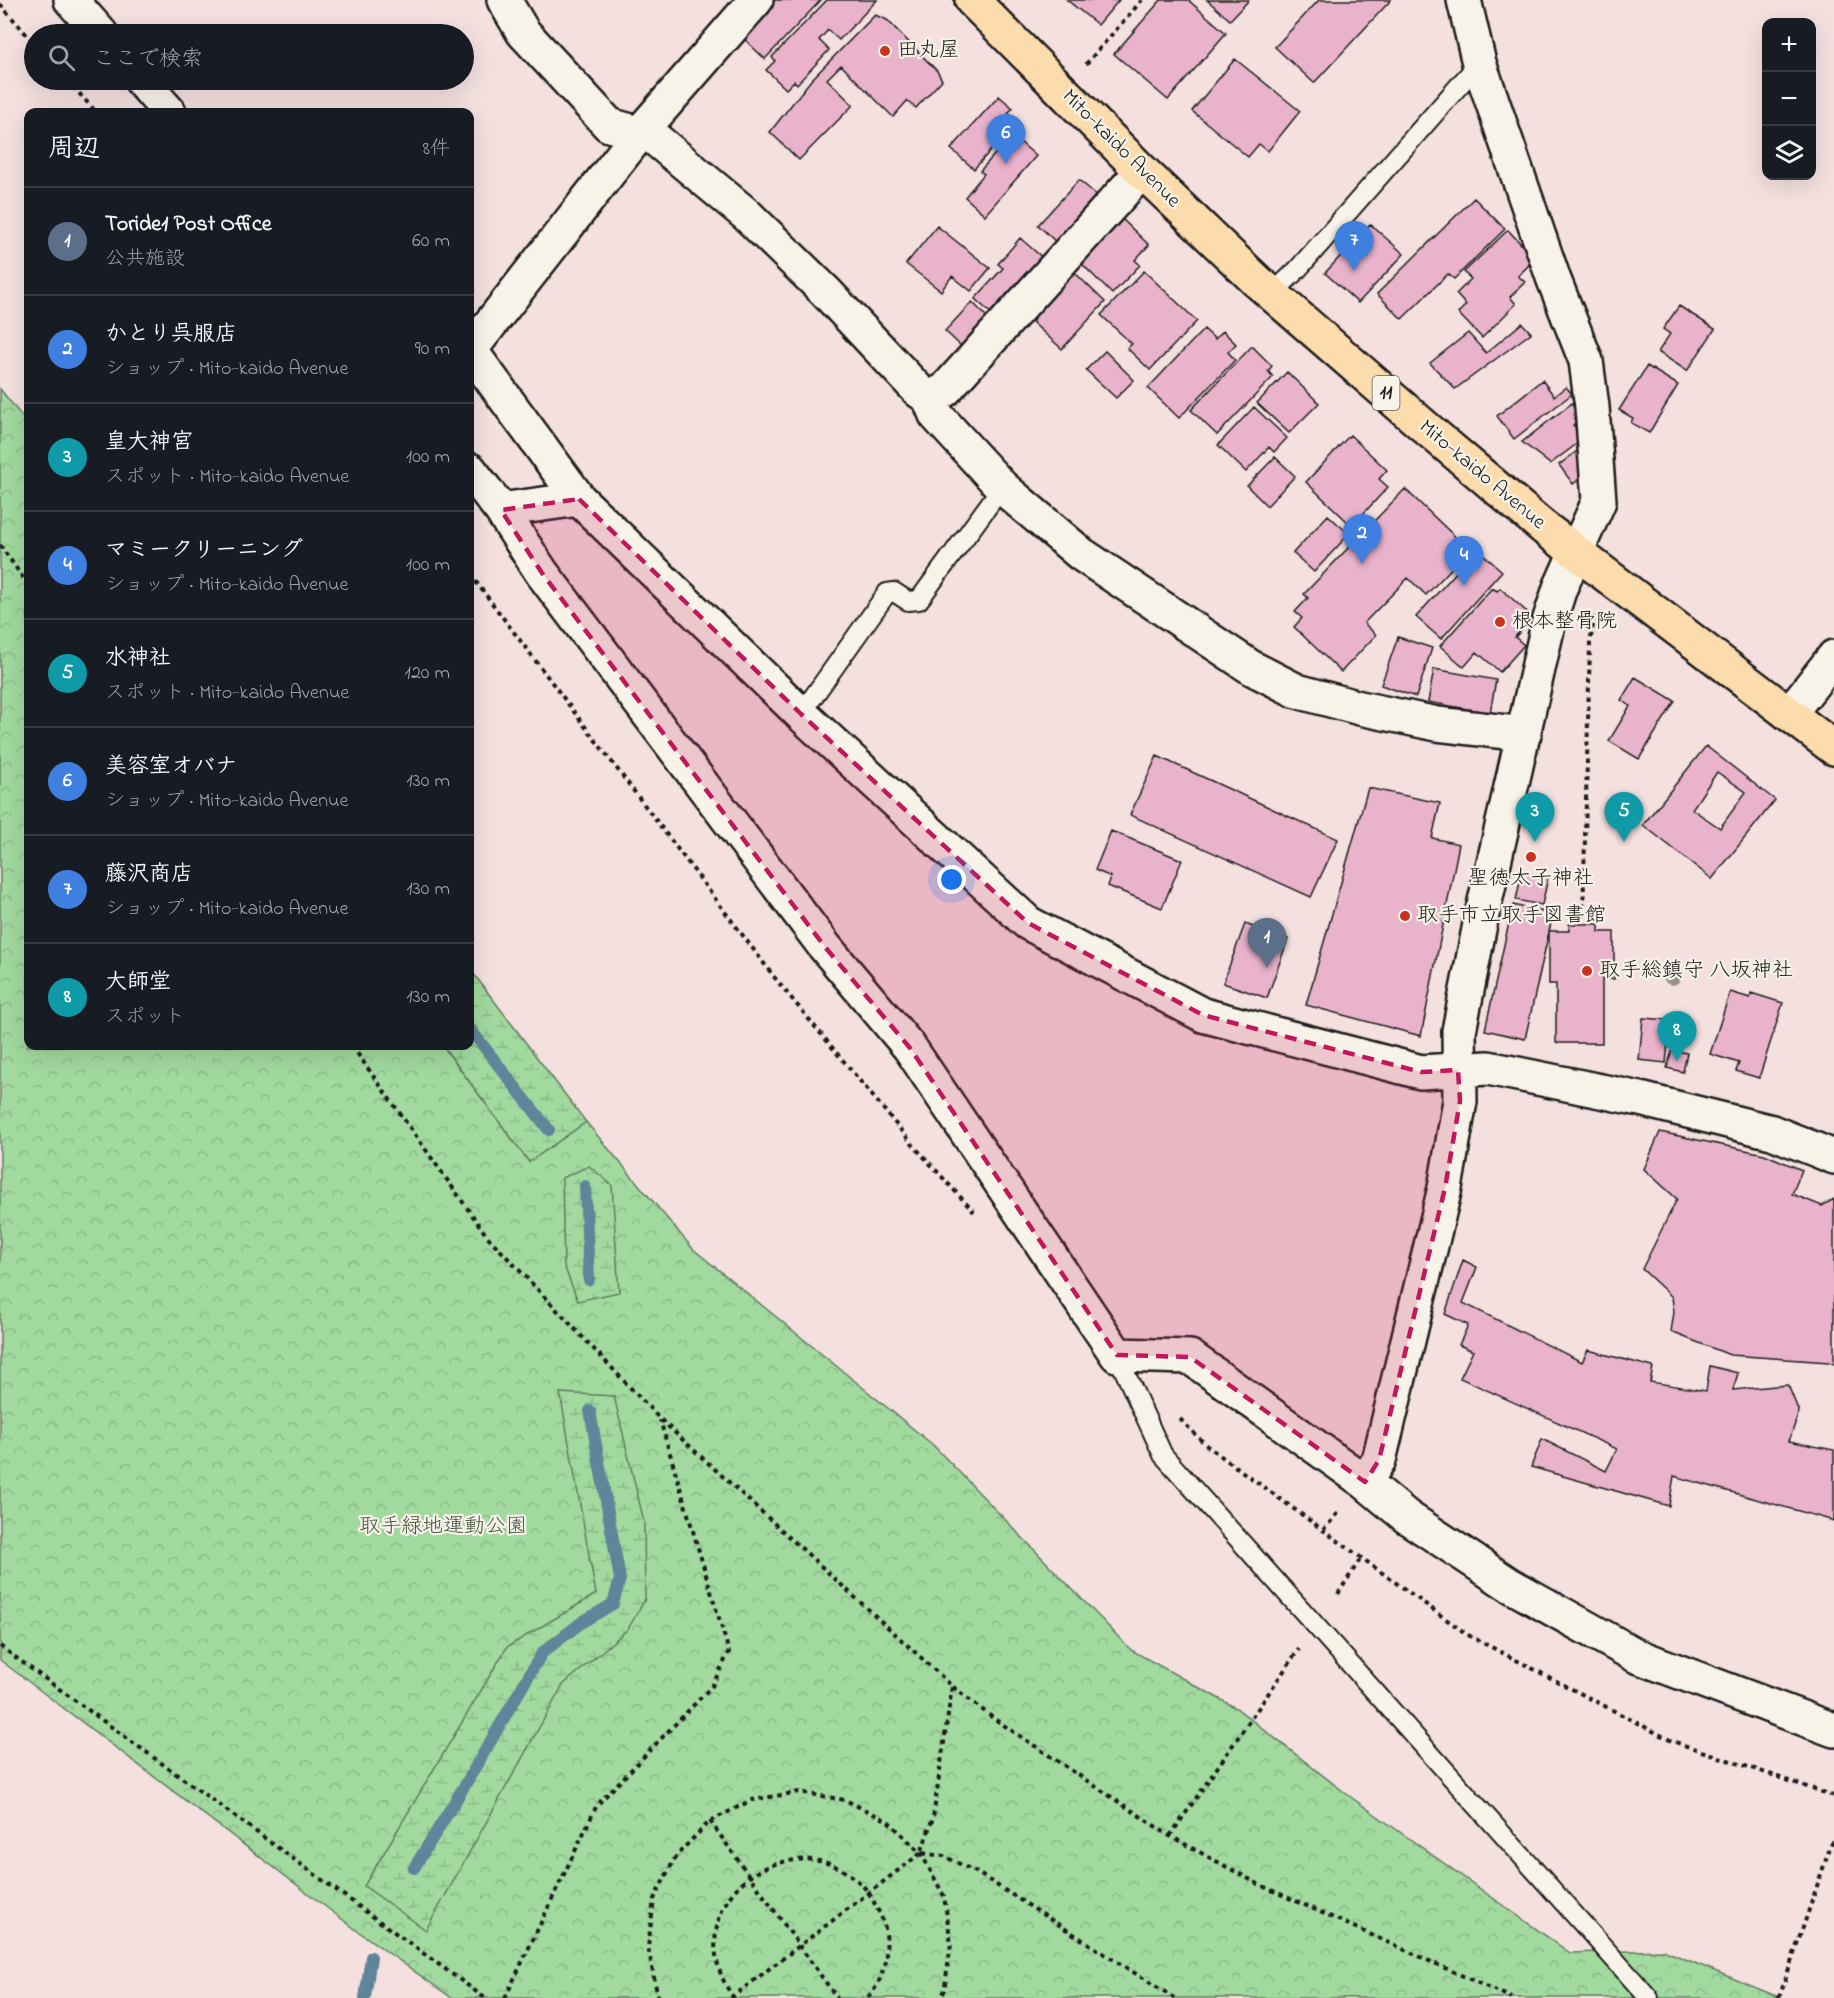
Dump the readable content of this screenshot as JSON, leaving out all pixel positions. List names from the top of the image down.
{
  "streets": {
    "main road": ["Mito-kaido Avenue", "11"]
  },
  "parks": ["取手緑地運動公園"],
  "places": [
    "田丸屋",
    "根本整骨院",
    "聖徳太子神社",
    "取手市立取手図書館",
    "取手総鎮守 八坂神社"
  ],
  "page": {
    "map_buttons": ["+", "−"],
    "search": "ここで検索",
    "heading": ["周辺", "8件"],
    "pins": [
      "6",
      "7",
      "2",
      "4",
      "3",
      "5",
      "1",
      "8"
    ],
    "list": [
      {
        "mark": "1",
        "name": "Toride1 Post Office",
        "note": "公共施設",
        "value": "60 m"
      },
      {
        "mark": "2",
        "name": "かとり呉服店",
        "note": "ショップ · Mito-kaido Avenue",
        "value": "90 m"
      },
      {
        "mark": "3",
        "name": "皇大神宮",
        "note": "スポット · Mito-kaido Avenue",
        "value": "100 m"
      },
      {
        "mark": "4",
        "name": "マミークリーニング",
        "note": "ショップ · Mito-kaido Avenue",
        "value": "100 m"
      },
      {
        "mark": "5",
        "name": "水神社",
        "note": "スポット · Mito-kaido Avenue",
        "value": "120 m"
      },
      {
        "mark": "6",
        "name": "美容室オバナ",
        "note": "ショップ · Mito-kaido Avenue",
        "value": "130 m"
      },
      {
        "mark": "7",
        "name": "藤沢商店",
        "note": "ショップ · Mito-kaido Avenue",
        "value": "130 m"
      },
      {
        "mark": "8",
        "name": "大師堂",
        "note": "スポット",
        "value": "130 m"
      }
    ]
  }
}
